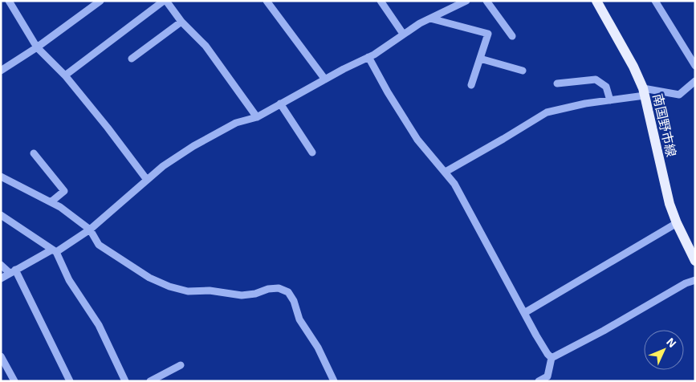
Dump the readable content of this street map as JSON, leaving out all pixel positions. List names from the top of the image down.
{
  "streets": {
    "main road": ["南国野市線"]
  },
  "north": "top right"
}
